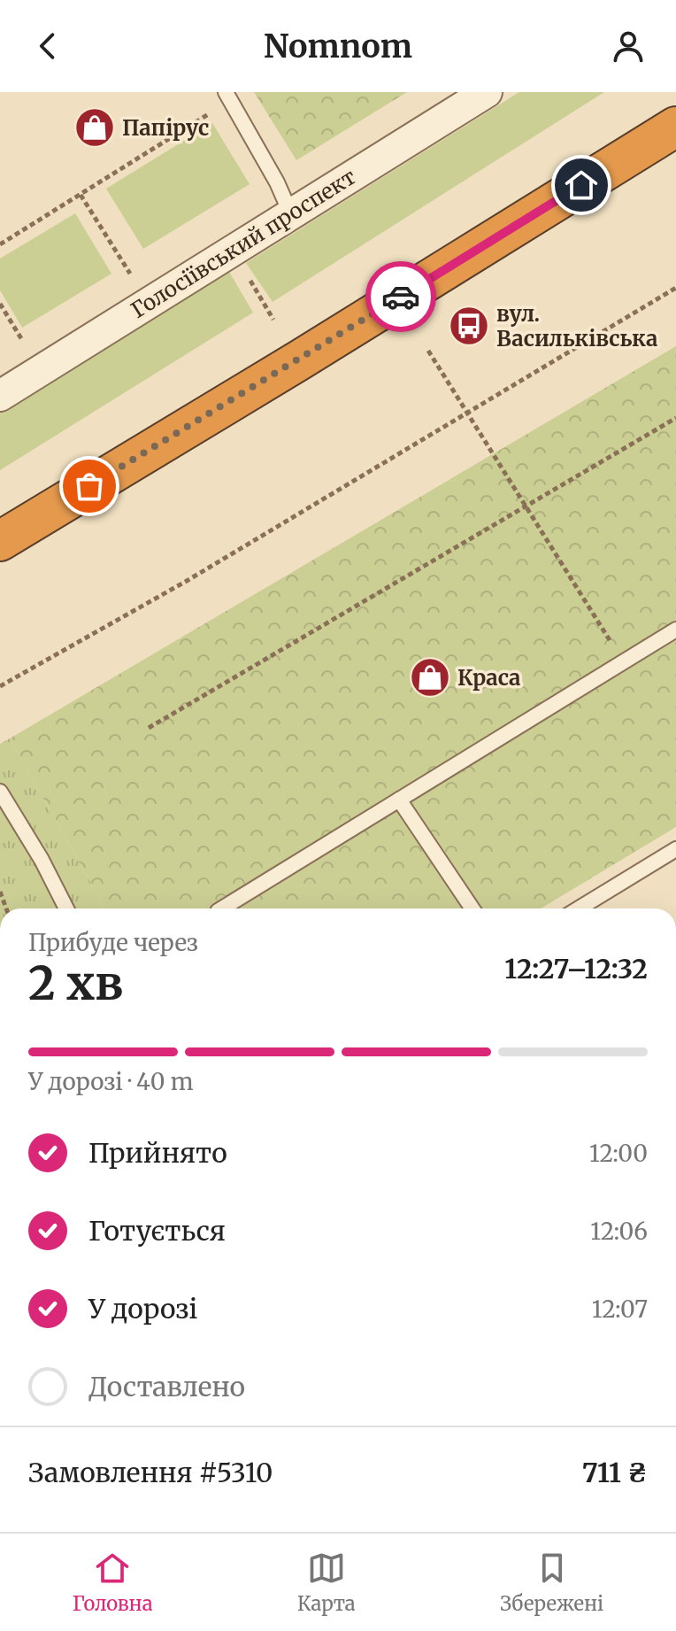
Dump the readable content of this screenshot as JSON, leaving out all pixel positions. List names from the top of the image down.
{
  "streets": {
    "street": ["Голосіївський проспект"]
  },
  "places": {
    "shop": ["Папірус", "Краса"],
    "bus stop": ["вул. Васильківська"]
  },
  "page": {
    "header": "Nomnom",
    "heading": ["2 хв", "Прибуде через", "12:27–12:32"],
    "panel": ["Замовлення #5310", "711 ₴"],
    "bar": "У дорозі · 40 m",
    "list": [
      ["Прийнято", "12:00"],
      ["Готується", "12:06"],
      ["У дорозі", "12:07"],
      "Доставлено"
    ],
    "tabs": ["Головна", "Карта", "Збережені"]
  }
}
